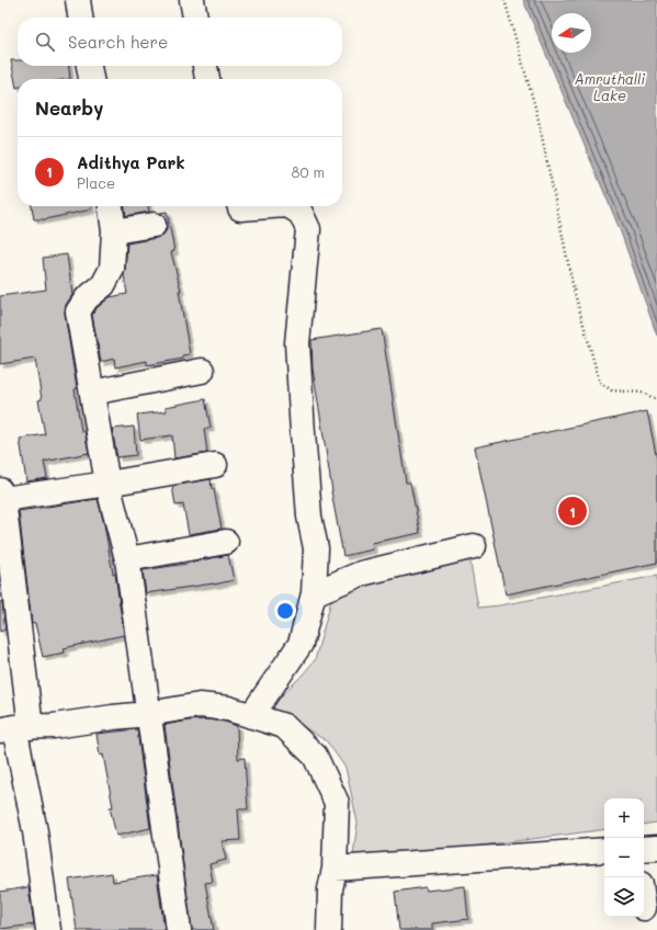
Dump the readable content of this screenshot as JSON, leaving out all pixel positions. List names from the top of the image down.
{
  "water": ["Amruthalli Lake"],
  "north": "left",
  "page": {
    "search": "Search here",
    "heading": "Nearby",
    "list": [
      {
        "mark": "1",
        "name": "Adithya Park",
        "note": "Place",
        "value": "80 m"
      }
    ],
    "pins": "1",
    "map_buttons": ["+", "−"]
  }
}
